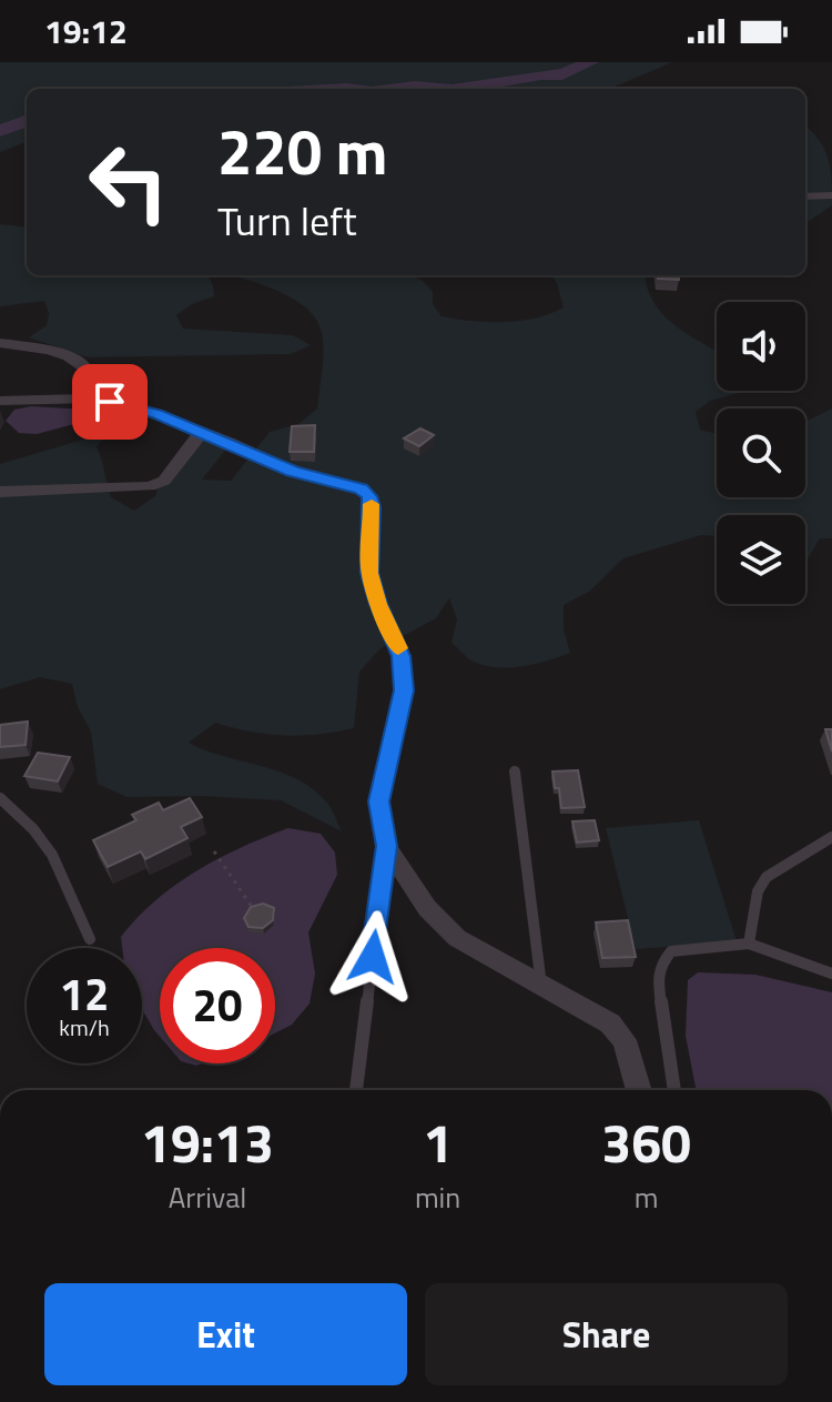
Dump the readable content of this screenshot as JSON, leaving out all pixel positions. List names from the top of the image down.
{
  "page": {
    "status": "19:12",
    "turn": ["220 m", "Turn left"],
    "speed": "12 km/h",
    "limit": "20",
    "eta": [
      "19:13",
      "Arrival",
      "1",
      "min",
      "360",
      "m"
    ],
    "buttons": ["Exit", "Share"]
  }
}
